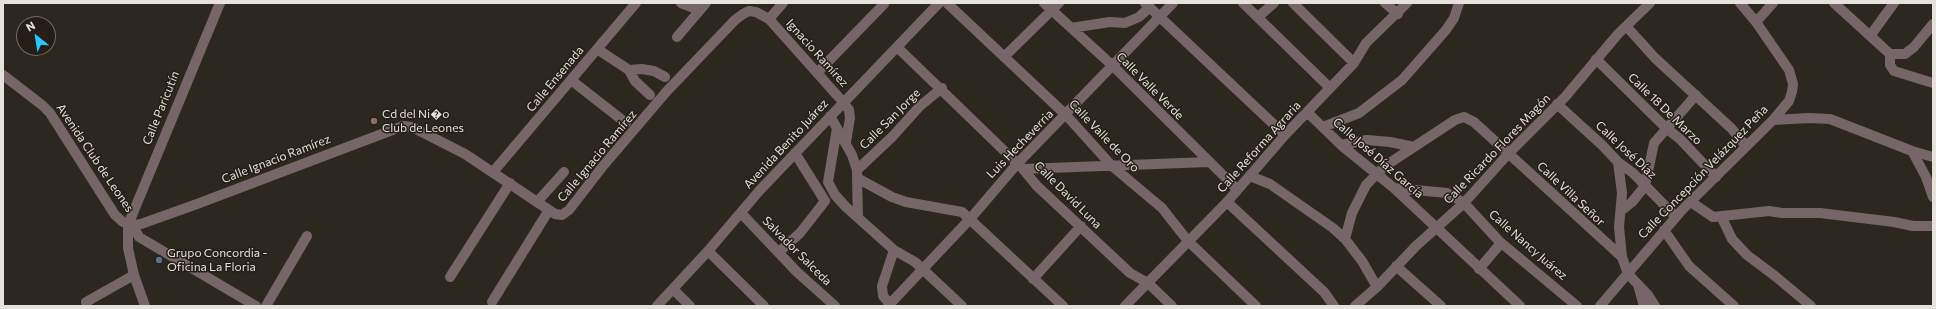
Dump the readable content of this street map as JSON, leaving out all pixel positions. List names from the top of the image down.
{
  "streets": {
    "street": [
      "Ignacio Ramírez",
      "Calle Ensenada",
      "Calle Valle Verde",
      "Calle Paricutín",
      "Calle 18 De Marzo",
      "Calle San Jorge",
      "Calle Valle de Oro",
      "Avenida Benito Juárez",
      "Luis Hecheverria",
      "Calle Reforma Agraria",
      "Calle Ricardo Flores Magón",
      "Calle José Díaz",
      "Calle Ignacio Ramírez",
      "Avenida Club de Leones",
      "Calle José Díaz García",
      "Calle Concepción Velázquez Peña",
      "Calle Villa Señor",
      "Calle David Luna",
      "Calle Nancy Juárez",
      "Salvador Salceda"
    ]
  },
  "crossings": [
    ["Ignacio Ramírez", "Avenida Benito Juárez"],
    ["Ignacio Ramírez", "Calle Ignacio Ramírez"],
    ["Calle Ensenada", "Calle Ignacio Ramírez"],
    ["Calle Valle Verde", "Luis Hecheverria"],
    ["Calle Valle Verde", "Calle Reforma Agraria"],
    ["Calle Paricutín", "Calle Ignacio Ramírez"],
    ["Calle Paricutín", "Avenida Club de Leones"],
    ["Calle 18 De Marzo", "Calle Ricardo Flores Magón"],
    ["Calle 18 De Marzo", "Calle Concepción Velázquez Peña"],
    ["Calle San Jorge", "Calle David Luna"],
    ["Calle Valle de Oro", "Luis Hecheverria"],
    ["Calle Valle de Oro", "Calle Reforma Agraria"],
    ["Avenida Benito Juárez", "Calle David Luna"],
    ["Avenida Benito Juárez", "Salvador Salceda"],
    ["Luis Hecheverria", "Calle David Luna"],
    ["Calle Reforma Agraria", "Calle José Díaz García"],
    ["Calle Reforma Agraria", "Calle David Luna"],
    ["Calle Ricardo Flores Magón", "Calle José Díaz"],
    ["Calle Ricardo Flores Magón", "Calle José Díaz García"],
    ["Calle Ricardo Flores Magón", "Calle Villa Señor"],
    ["Calle Ricardo Flores Magón", "Calle Nancy Juárez"],
    ["Calle José Díaz", "Calle Concepción Velázquez Peña"],
    ["Calle Ignacio Ramírez", "Avenida Club de Leones"],
    ["Calle José Díaz García", "Calle Nancy Juárez"],
    ["Calle Concepción Velázquez Peña", "Calle Villa Señor"]
  ],
  "places": ["Cd del Ni�o Club de Leones", "Grupo Concordia - Oficina La Floria"],
  "north": "top left"
}
